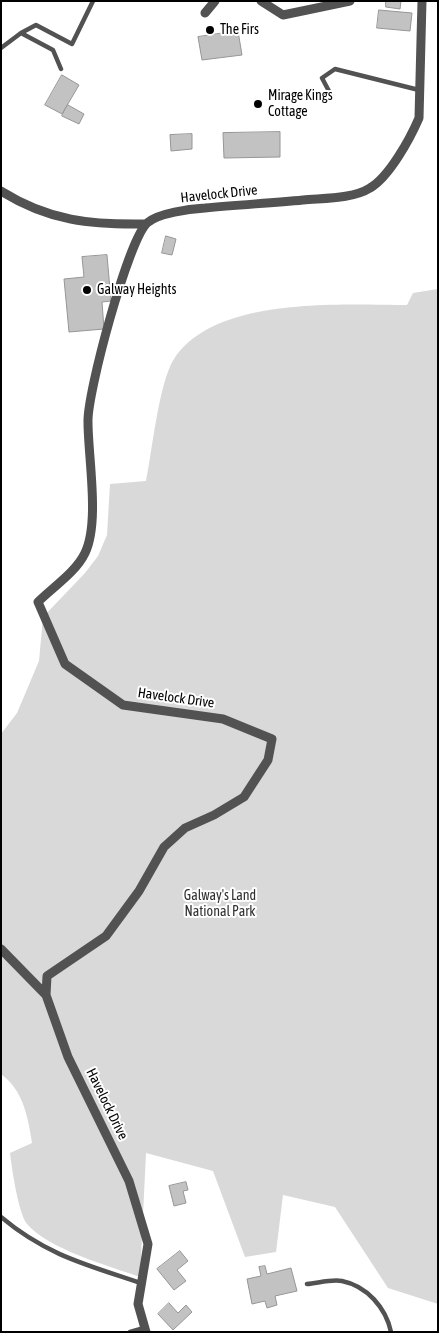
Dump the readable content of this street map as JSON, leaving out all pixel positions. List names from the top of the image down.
{
  "streets": {
    "street": ["Havelock Drive"]
  },
  "parks": ["Galway's Land National Park"],
  "places": ["The Firs", "Mirage Kings Cottage", "Galway Heights"]
}
